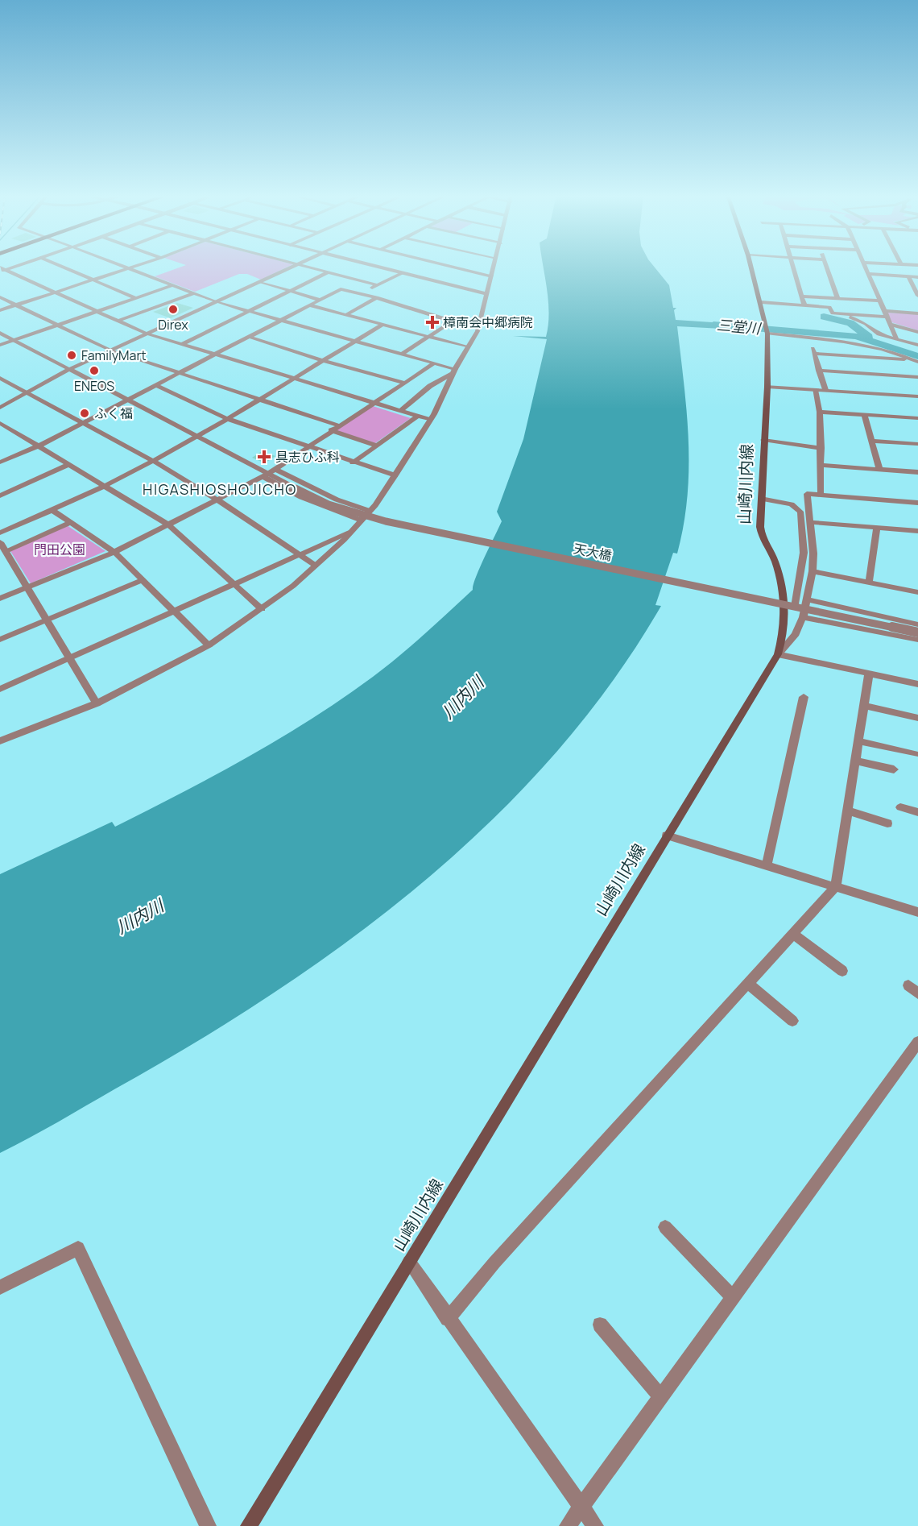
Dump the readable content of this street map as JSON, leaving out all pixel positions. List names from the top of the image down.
{
  "streets": {
    "main road": ["山崎川内線"],
    "street": ["天大橋"]
  },
  "districts": ["HIGASHIOSHOJICHO"],
  "water": ["三堂川", "川内川"],
  "parks": ["門田公園"],
  "places": {
    "other": [
      "Direx",
      "FamilyMart",
      "ENEOS",
      "ふく福"
    ],
    "health": ["樟南会中郷病院", "具志ひふ科"]
  }
}
